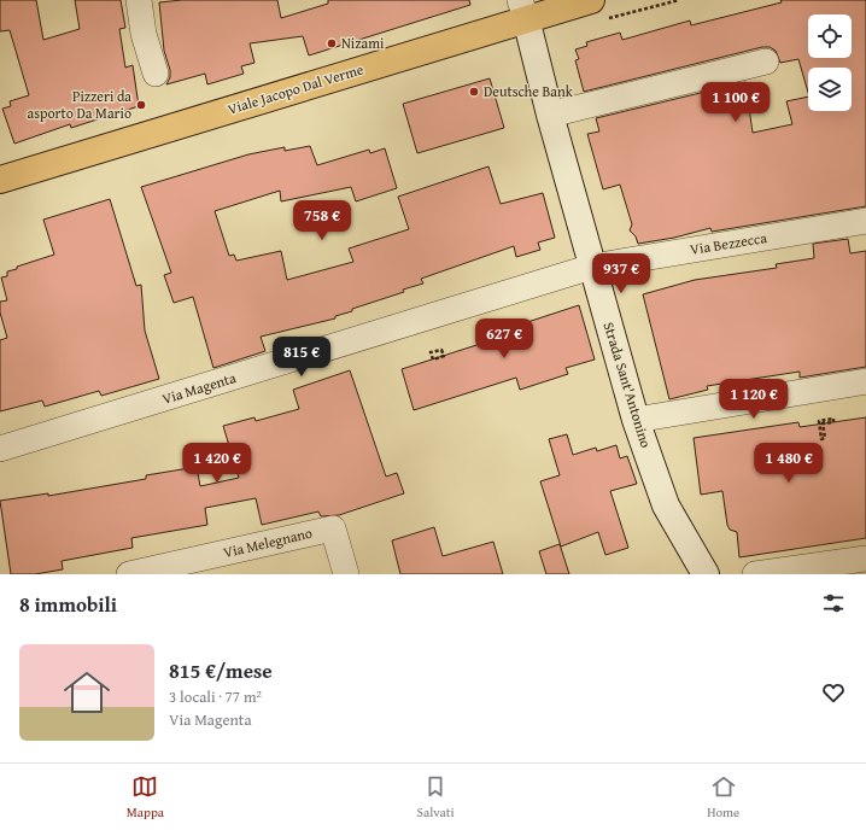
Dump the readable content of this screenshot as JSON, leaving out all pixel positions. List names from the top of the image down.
{
  "streets": {
    "main road": ["Viale Jacopo Dal Verme", "Strada Sant'Antonino"],
    "street": ["Via Bezzecca", "Via Magenta", "Via Melegnano"]
  },
  "crossings": [
    ["Viale Jacopo Dal Verme", "Strada Sant'Antonino"],
    ["Via Bezzecca", "Strada Sant'Antonino"],
    ["Via Bezzecca", "Via Magenta"],
    ["Strada Sant'Antonino", "Via Magenta"]
  ],
  "places": ["Nizami", "Deutsche Bank", "Pizzeri da asporto Da Mario"],
  "page": {
    "price": [
      "1 100 €",
      "758 €",
      "937 €",
      "627 €",
      "815 €",
      "1 120 €",
      "1 420 €",
      "1 480 €"
    ],
    "heading": "8 immobili",
    "list": [
      {
        "name": "815 €/mese",
        "note": "3 locali · 77 m² · Via Magenta"
      }
    ],
    "tabs": ["Mappa", "Salvati", "Home"]
  }
}
